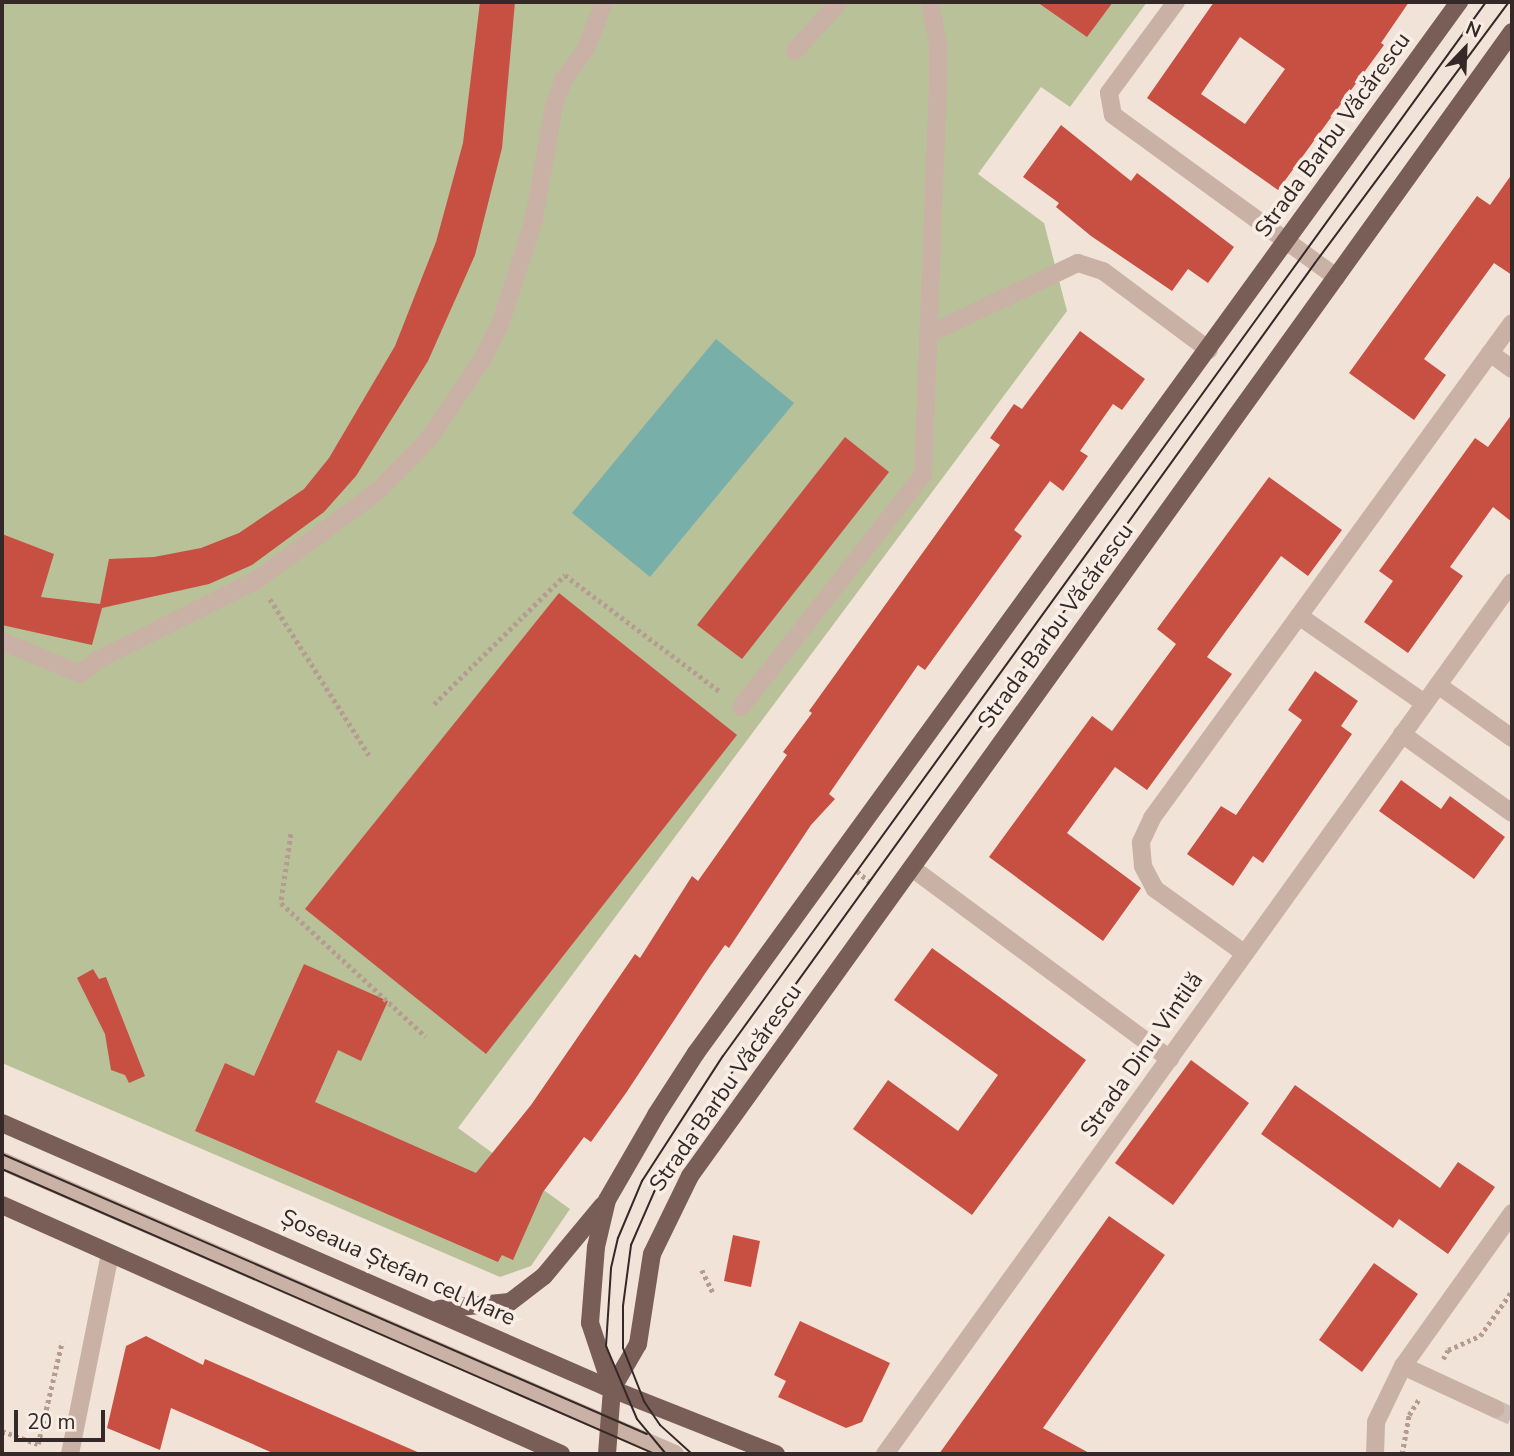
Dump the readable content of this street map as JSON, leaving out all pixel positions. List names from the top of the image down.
{
  "streets": {
    "main road": ["Strada Barbu Văcărescu", "Șoseaua Ștefan cel Mare"],
    "street": ["Strada Dinu Vintilă"]
  },
  "crossings": [
    ["Strada Barbu Văcărescu", "Șoseaua Ștefan cel Mare"]
  ],
  "scale_bar": "20 m",
  "north": "top right"
}
